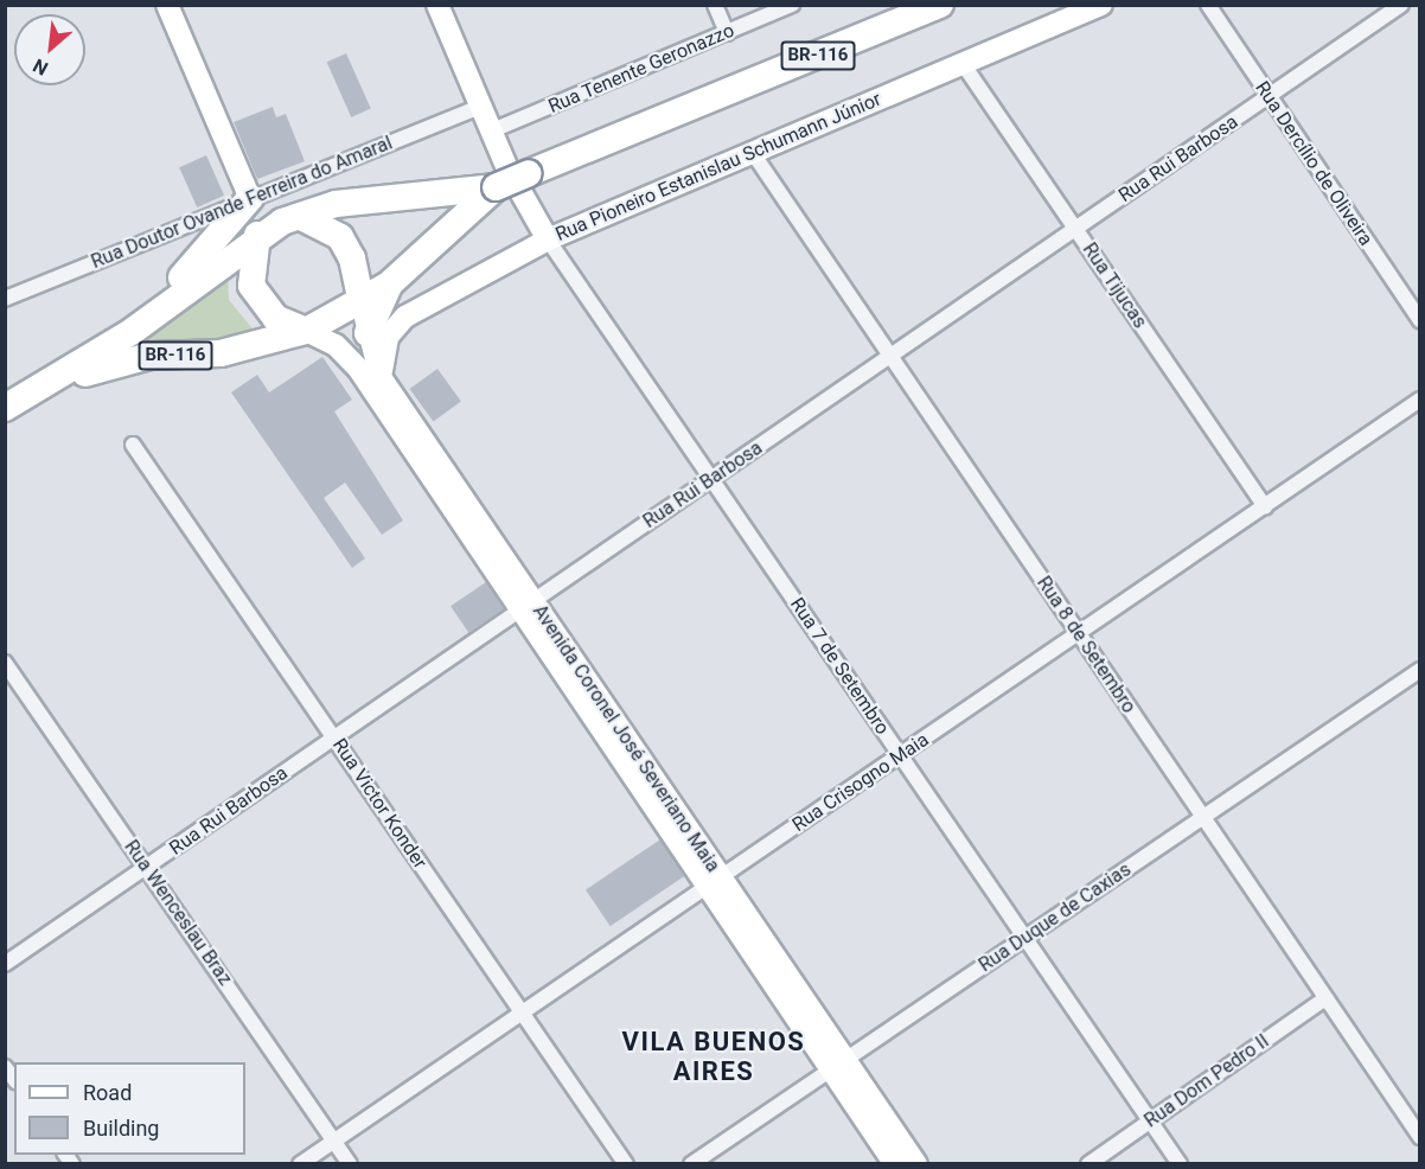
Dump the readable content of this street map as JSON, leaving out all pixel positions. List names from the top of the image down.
{
  "streets": {
    "highway": ["BR-116"],
    "main road": ["Rua Pioneiro Estanislau Schumann Júnior", "Avenida Coronel José Severiano Maia"],
    "street": [
      "Rua Tenente Geronazzo",
      "Rua Rui Barbosa",
      "Rua Dercílio de Oliveira",
      "Rua Doutor Ovande Ferreira do Amaral",
      "Rua Tijucas",
      "Rua 8 de Setembro",
      "Rua 7 de Setembro",
      "Rua Crisogno Maia",
      "Rua Victor Konder",
      "Rua Wenceslau Braz",
      "Rua Duque de Caxias",
      "Rua Dom Pedro II"
    ]
  },
  "crossings": [
    ["BR-116", "Avenida Coronel José Severiano Maia"],
    ["Rua Rui Barbosa", "Rua Dercílio de Oliveira"],
    ["Rua Rui Barbosa", "Rua Tijucas"],
    ["Rua Rui Barbosa", "Rua 8 de Setembro"],
    ["Rua Rui Barbosa", "Rua 7 de Setembro"],
    ["Rua Rui Barbosa", "Avenida Coronel José Severiano Maia"],
    ["Rua Rui Barbosa", "Rua Victor Konder"],
    ["Rua Rui Barbosa", "Rua Wenceslau Braz"],
    ["Rua Pioneiro Estanislau Schumann Júnior", "Rua Tijucas"],
    ["Rua Pioneiro Estanislau Schumann Júnior", "Rua 8 de Setembro"],
    ["Rua Pioneiro Estanislau Schumann Júnior", "Rua 7 de Setembro"],
    ["Rua Pioneiro Estanislau Schumann Júnior", "Avenida Coronel José Severiano Maia"],
    ["Rua Tijucas", "Rua Crisogno Maia"],
    ["Rua 8 de Setembro", "Rua Crisogno Maia"],
    ["Rua 8 de Setembro", "Rua Duque de Caxias"],
    ["Rua 8 de Setembro", "Rua Dom Pedro II"],
    ["Rua 7 de Setembro", "Rua Crisogno Maia"],
    ["Rua 7 de Setembro", "Rua Duque de Caxias"],
    ["Rua 7 de Setembro", "Rua Dom Pedro II"],
    ["Avenida Coronel José Severiano Maia", "Rua Crisogno Maia"],
    ["Avenida Coronel José Severiano Maia", "Rua Duque de Caxias"],
    ["Rua Crisogno Maia", "Rua Victor Konder"],
    ["Rua Crisogno Maia", "Rua Wenceslau Braz"]
  ],
  "districts": ["VILA BUENOS AIRES"],
  "legend": ["Road", "Building"],
  "north": "bottom left"
}
